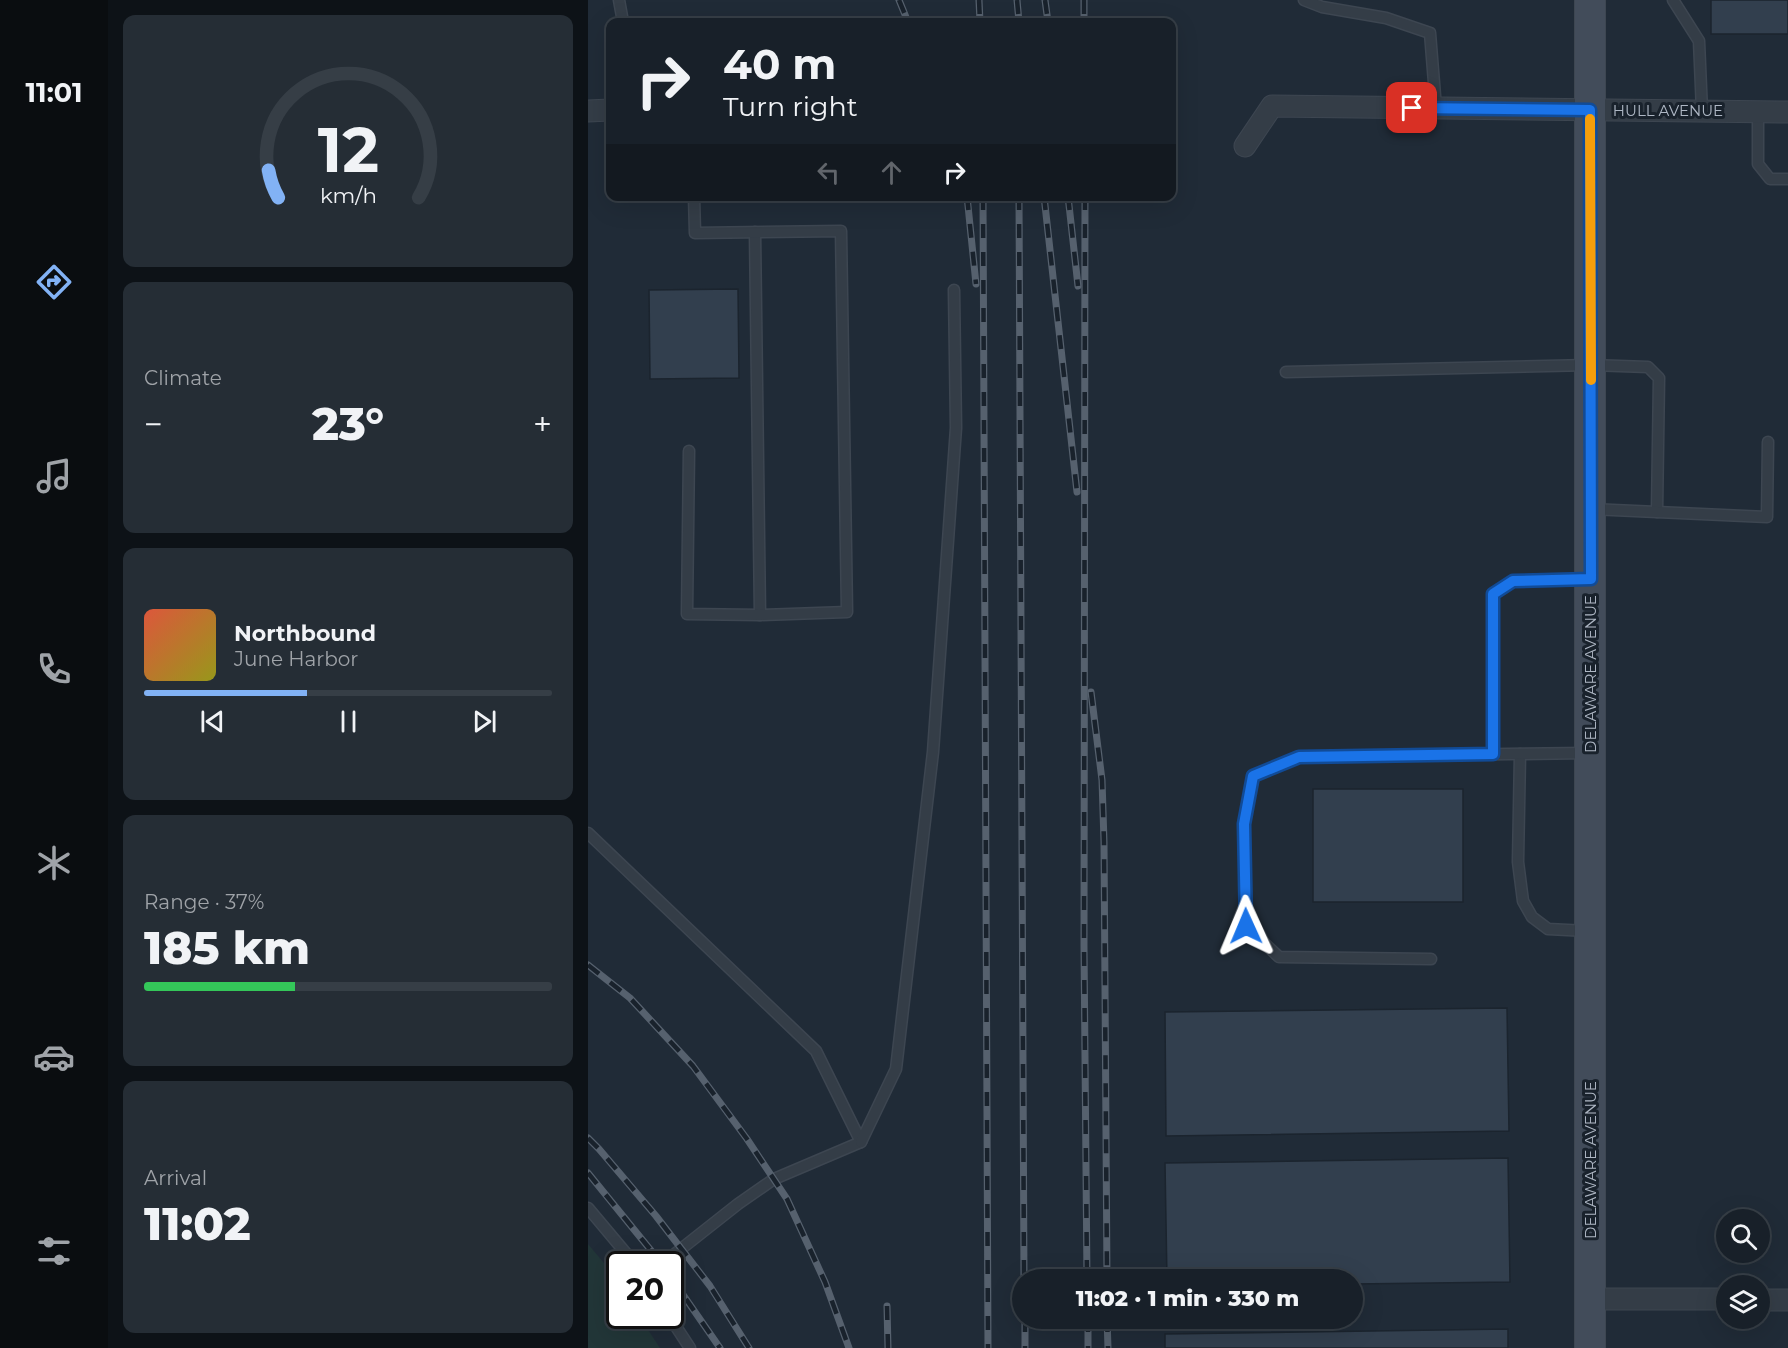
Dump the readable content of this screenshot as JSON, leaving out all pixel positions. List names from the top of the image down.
{
  "streets": {
    "main road": ["DELAWARE AVENUE"],
    "street": ["HULL AVENUE"]
  },
  "crossings": [
    ["HULL AVENUE", "DELAWARE AVENUE"]
  ],
  "page": {
    "tabs": "11:01",
    "turn": ["40 m", "Turn right"],
    "tile": [
      "Climate",
      ["Range · 37%", "185 km"],
      ["Arrival", "11:02"]
    ],
    "heat": ["−", "23°", "+"],
    "song": ["Northbound", "June Harbor"],
    "limit": "20",
    "trip": "11:02 · 1 min · 330 m",
    "gauge": ["12", "km/h"]
  }
}
